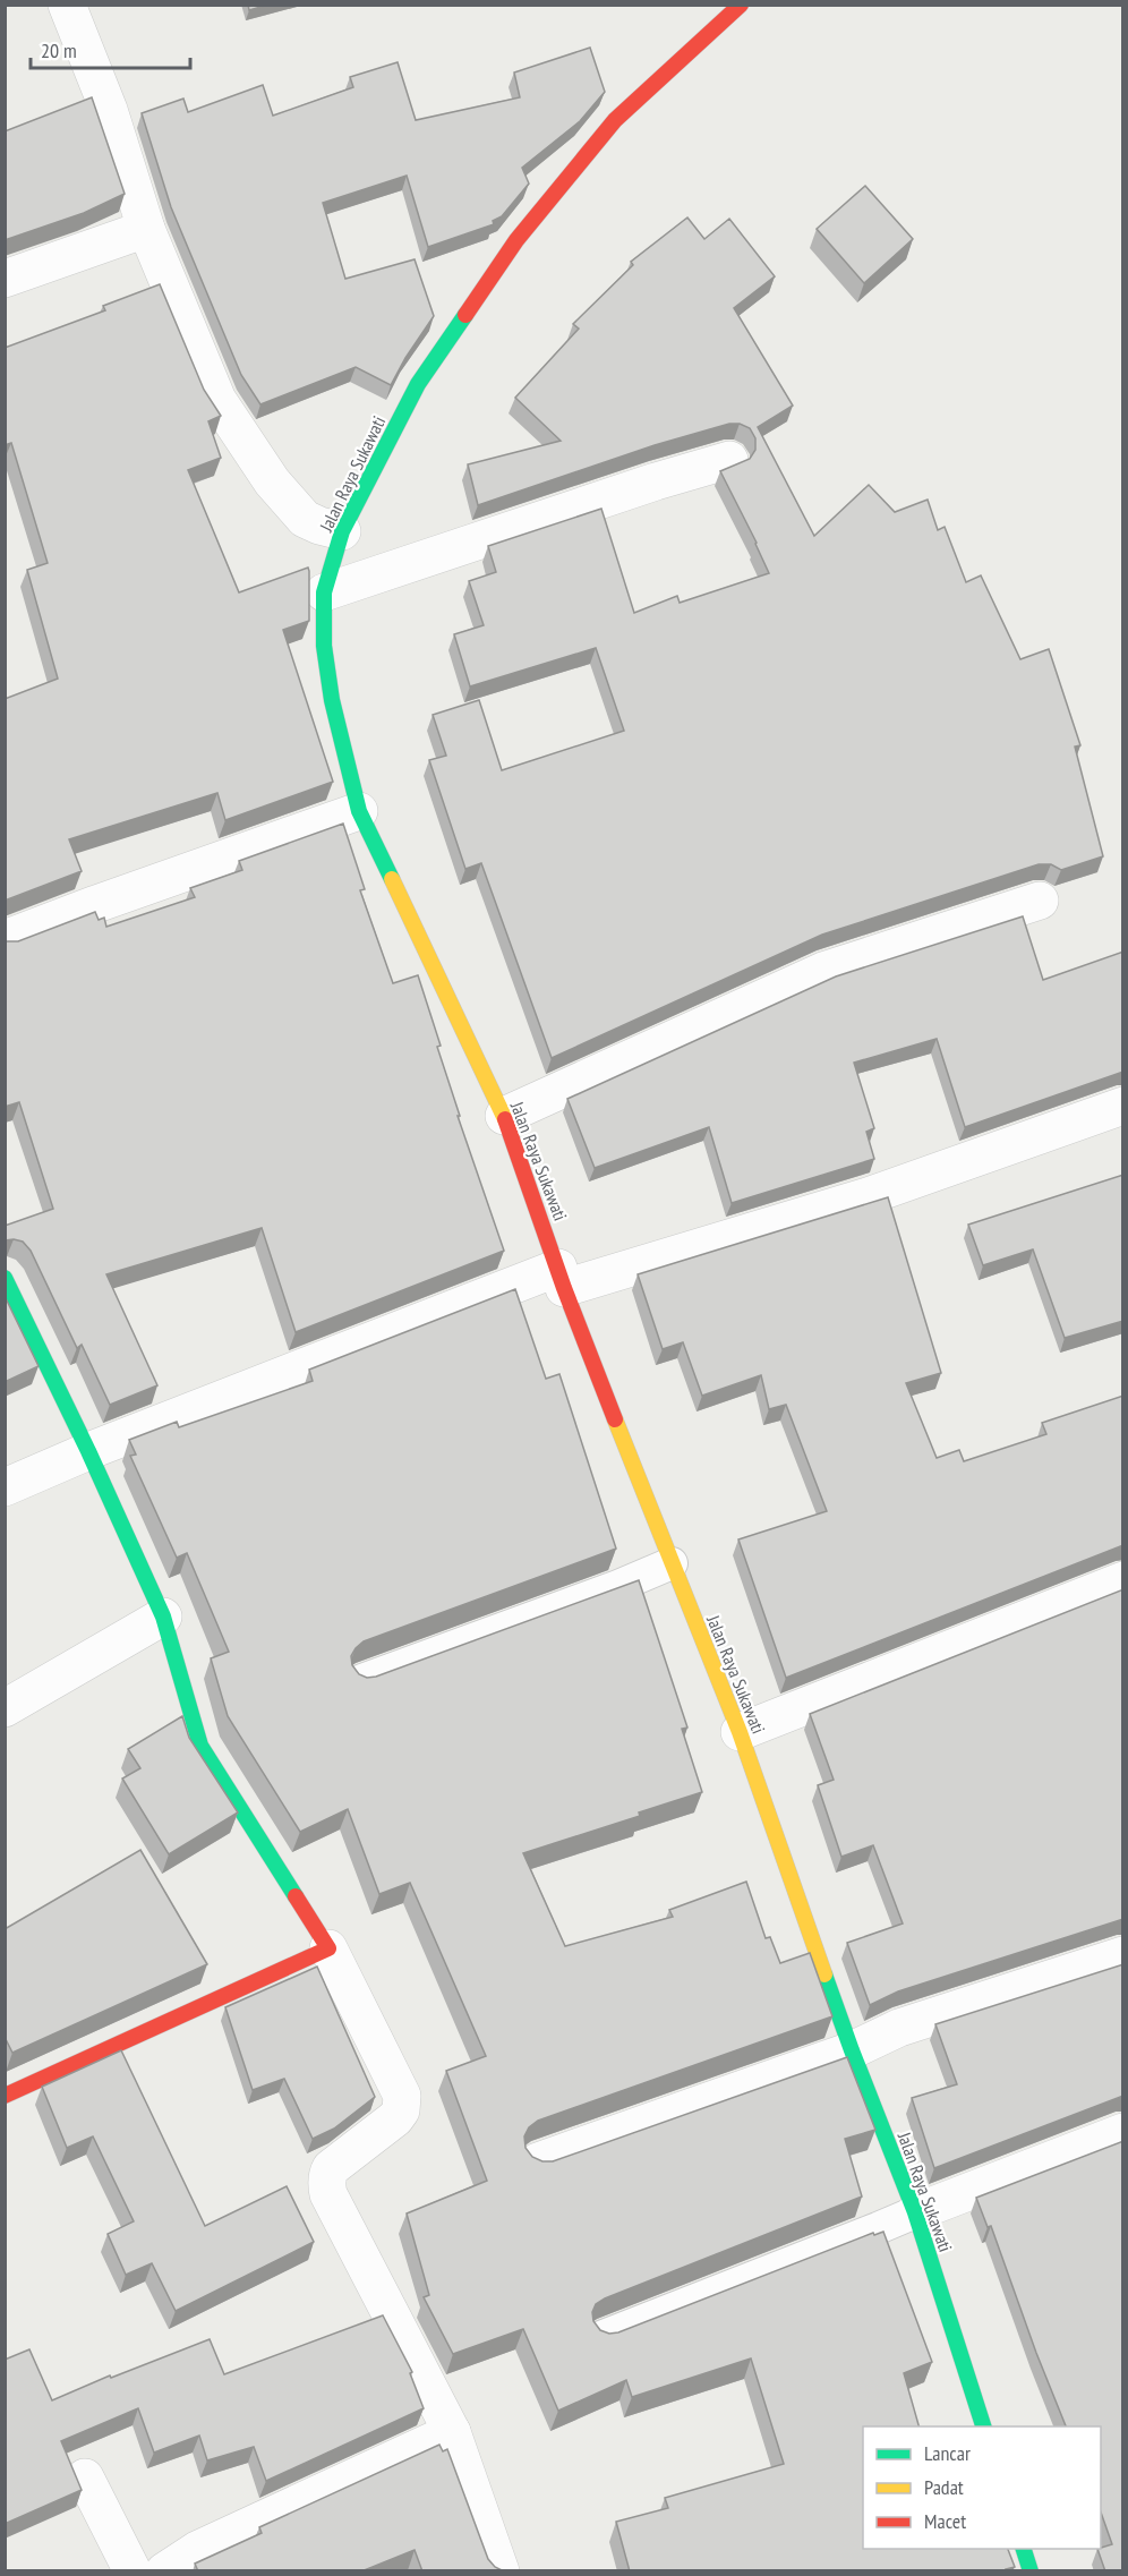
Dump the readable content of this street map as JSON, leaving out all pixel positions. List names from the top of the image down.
{
  "streets": {
    "main road": ["Jalan Raya Sukawati"]
  },
  "legend": ["Lancar", "Padat", "Macet"],
  "scale_bar": "20 m"
}
